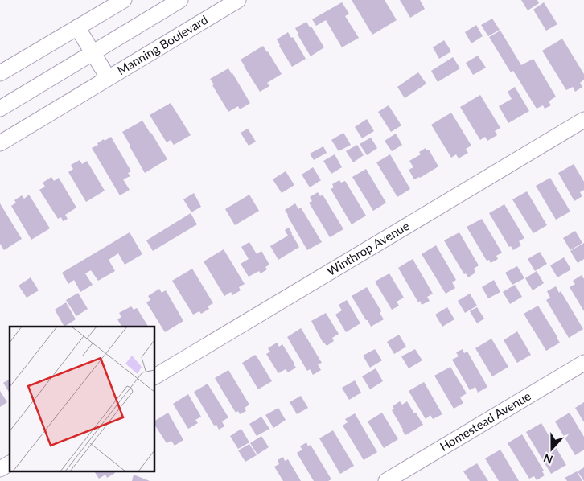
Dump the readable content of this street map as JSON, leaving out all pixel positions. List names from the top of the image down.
{
  "streets": {
    "street": ["Manning Boulevard", "Winthrop Avenue", "Homestead Avenue"]
  },
  "north": "bottom"
}
